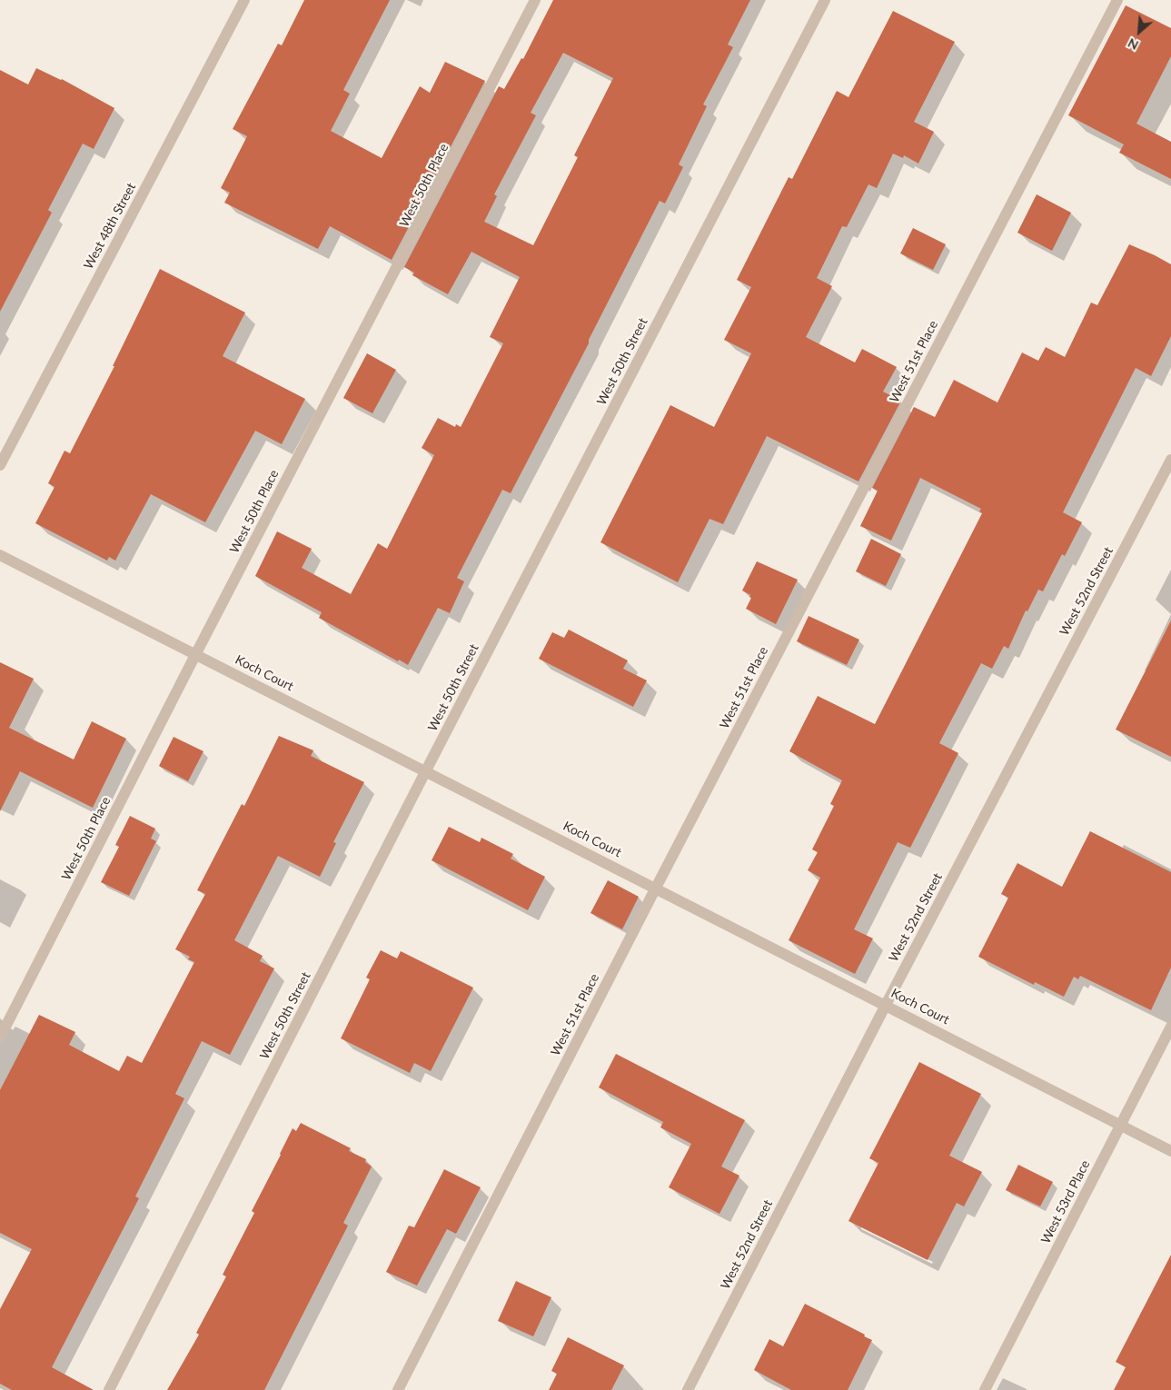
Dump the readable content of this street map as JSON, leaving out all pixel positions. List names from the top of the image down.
{
  "streets": {
    "street": [
      "West 50th Place",
      "West 48th Street",
      "West 50th Street",
      "West 51st Place",
      "West 52nd Street",
      "Koch Court",
      "West 53rd Place"
    ]
  },
  "crossings": [
    ["West 50th Place", "Koch Court"],
    ["West 50th Street", "Koch Court"],
    ["West 51st Place", "Koch Court"],
    ["West 52nd Street", "Koch Court"],
    ["Koch Court", "West 53rd Place"]
  ],
  "north": "bottom left"
}
